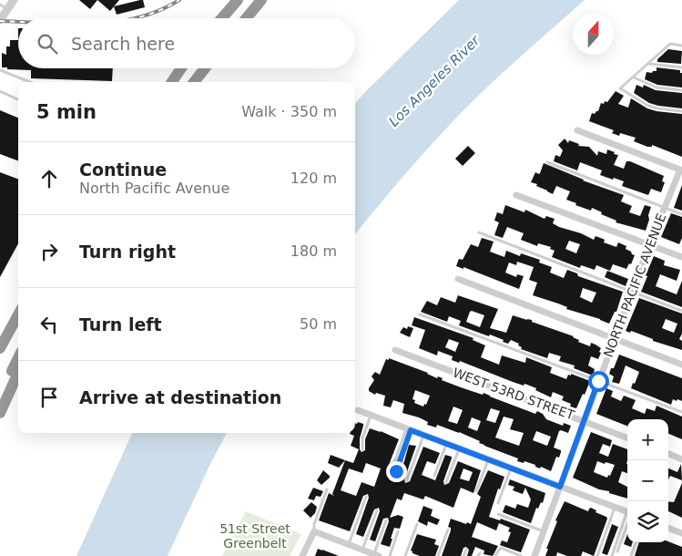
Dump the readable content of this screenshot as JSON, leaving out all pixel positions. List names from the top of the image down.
{
  "streets": {
    "street": ["NORTH PACIFIC AVENUE", "WEST 53RD STREET"]
  },
  "crossings": [
    ["NORTH PACIFIC AVENUE", "WEST 53RD STREET"]
  ],
  "water": ["Los Angeles River"],
  "parks": ["51st Street Greenbelt"],
  "north": "top",
  "page": {
    "search": "Search here",
    "heading": ["5 min", "Walk · 350 m"],
    "list": [
      ["Continue", "North Pacific Avenue", "120 m"],
      ["Turn right", "180 m"],
      ["Turn left", "50 m"],
      "Arrive at destination"
    ],
    "map_buttons": ["+", "−"]
  }
}
